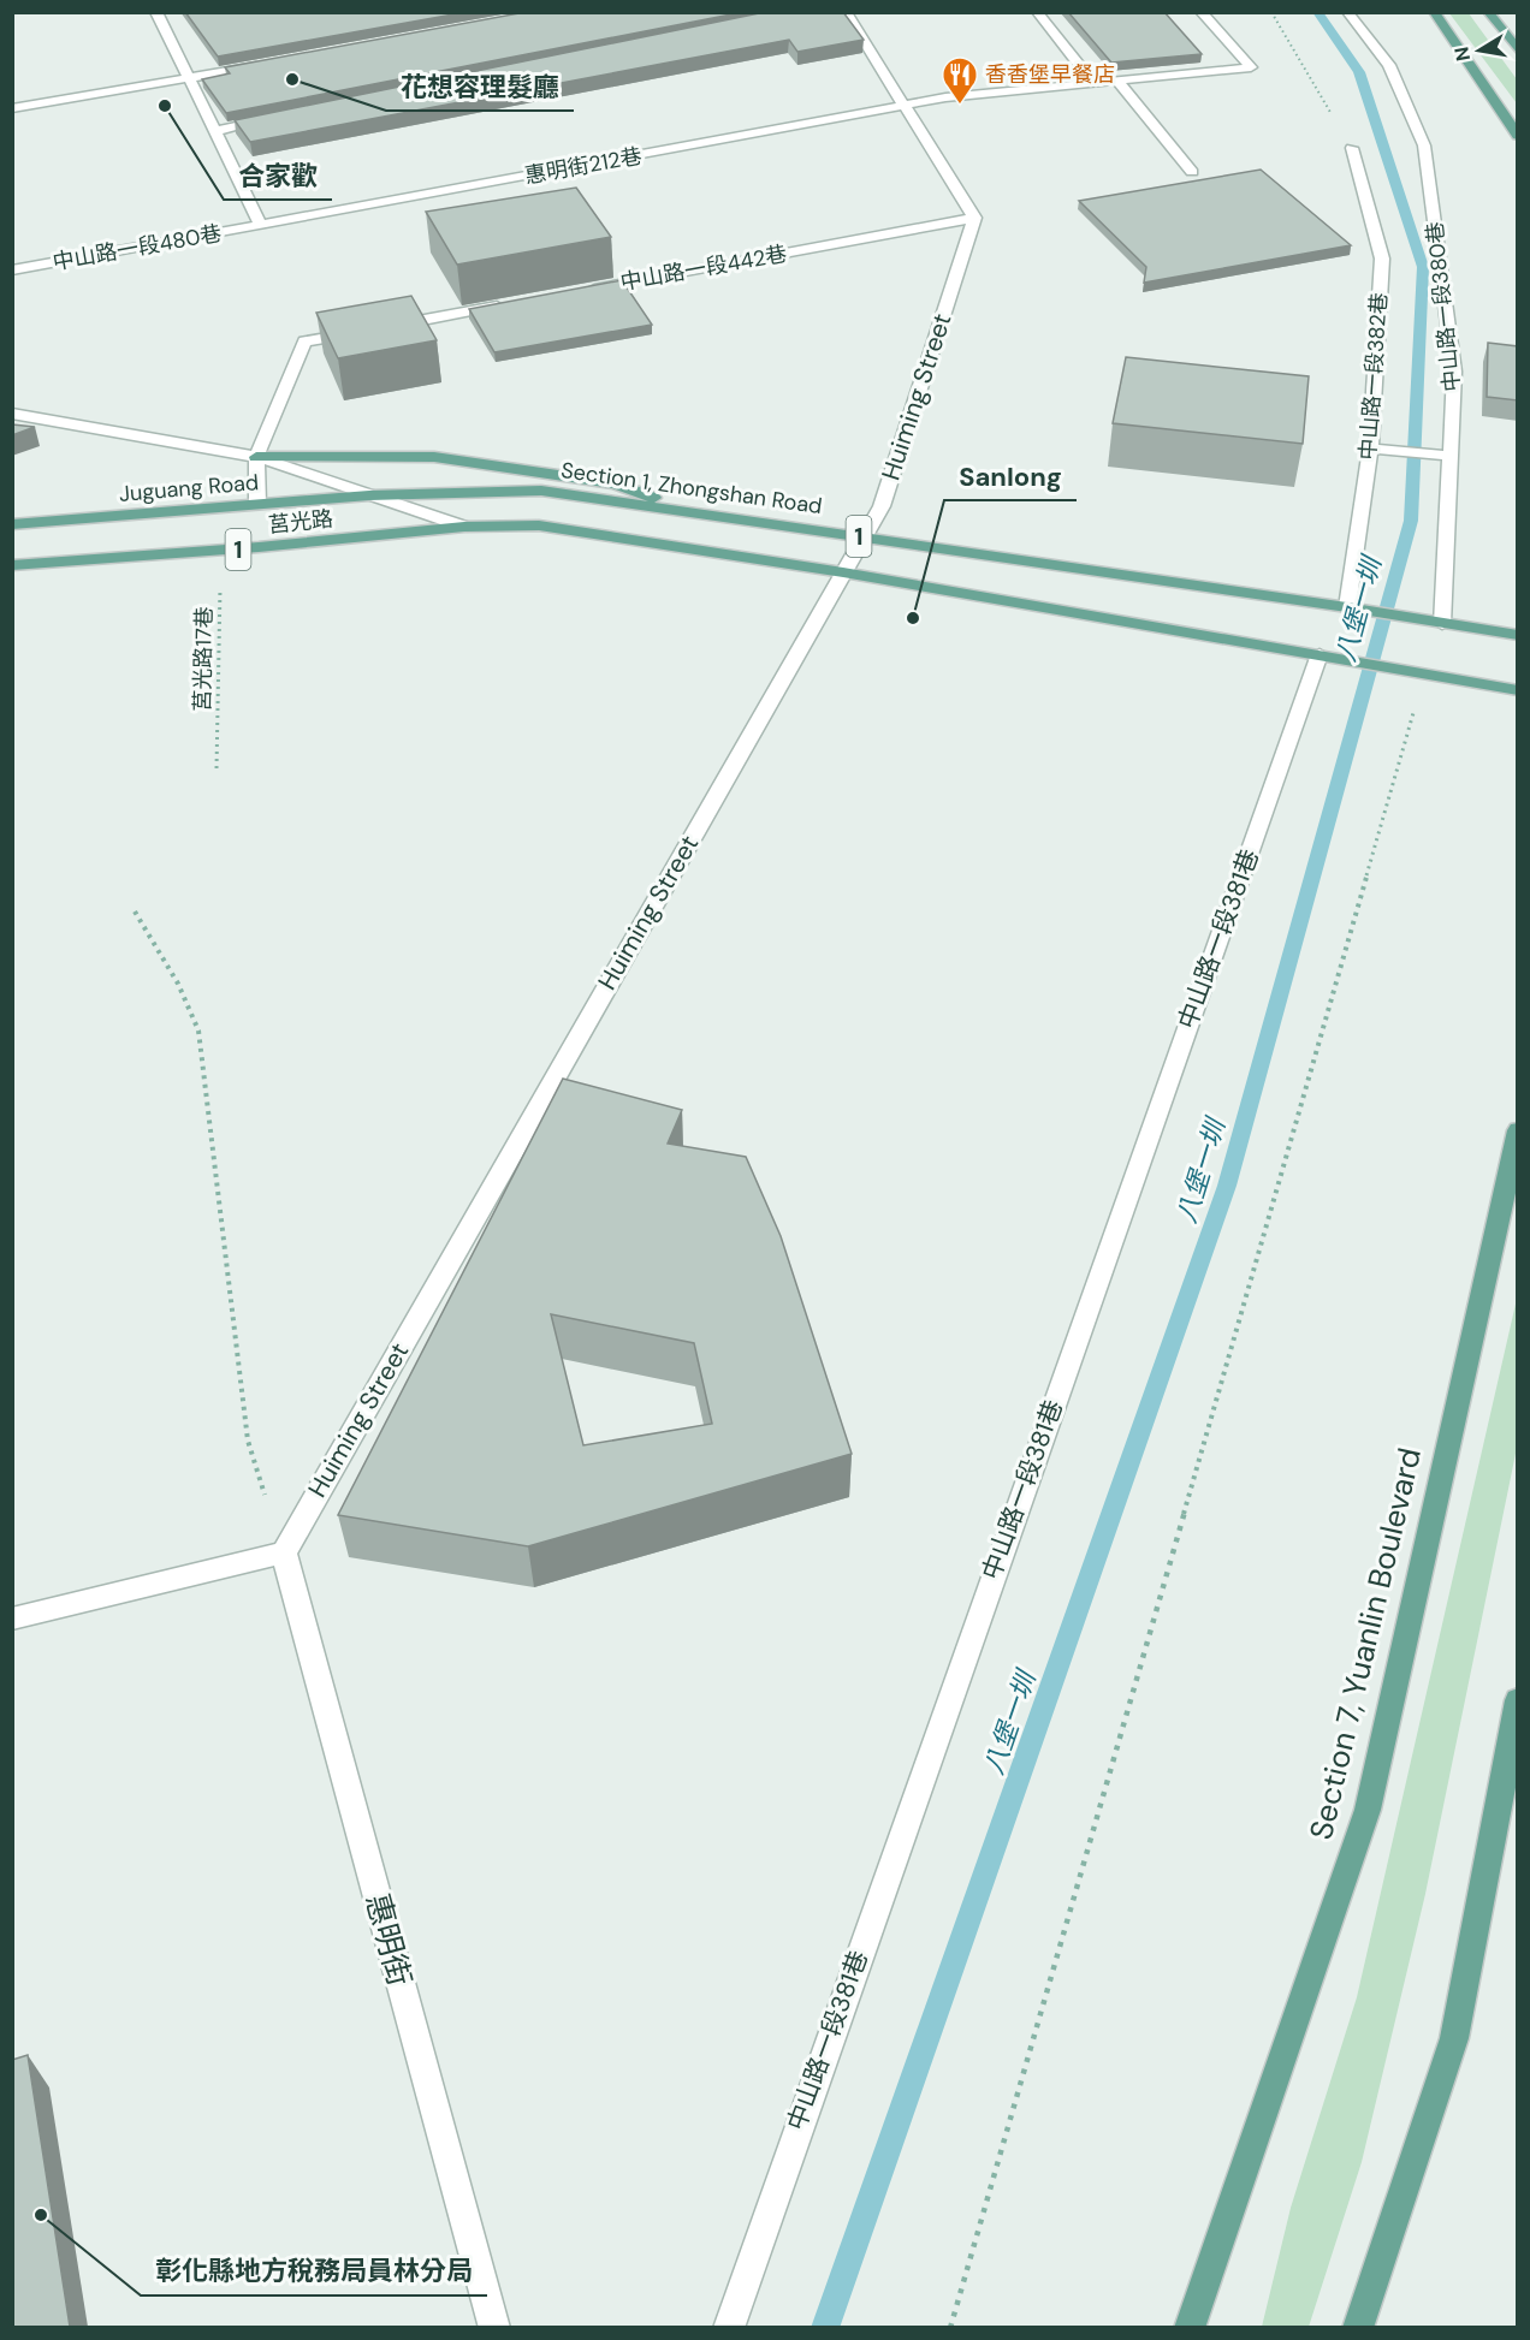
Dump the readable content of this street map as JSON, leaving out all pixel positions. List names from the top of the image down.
{
  "streets": {
    "main road": [
      "Juguang Road",
      "Section 1, Zhongshan Road",
      "莒光路",
      "1",
      "Section 7, Yuanlin Boulevard"
    ],
    "street": [
      "惠明街212巷",
      "中山路一段480巷",
      "中山路一段442巷",
      "中山路一段380巷",
      "中山路一段382巷",
      "Huiming Street",
      "中山路一段381巷",
      "惠明街"
    ],
    "path": ["莒光路17巷"]
  },
  "crossings": [
    ["惠明街212巷", "中山路一段480巷"],
    ["中山路一段442巷", "Huiming Street"],
    ["中山路一段380巷", "1"],
    ["中山路一段382巷", "Section 1, Zhongshan Road"],
    ["中山路一段382巷", "1"],
    ["Huiming Street", "Section 1, Zhongshan Road"],
    ["Huiming Street", "惠明街"],
    ["Juguang Road", "Section 1, Zhongshan Road"],
    ["Section 1, Zhongshan Road", "莒光路"],
    ["Section 1, Zhongshan Road", "1"],
    ["Section 1, Zhongshan Road", "中山路一段381巷"],
    ["莒光路", "莒光路17巷"],
    ["1", "中山路一段381巷"]
  ],
  "water": ["八堡一圳"],
  "places": {
    "other": [
      "花想容理髮廳",
      "合家歡",
      "Sanlong",
      "彰化縣地方稅務局員林分局"
    ],
    "restaurant": ["香香堡早餐店"]
  },
  "north": "left"
}
